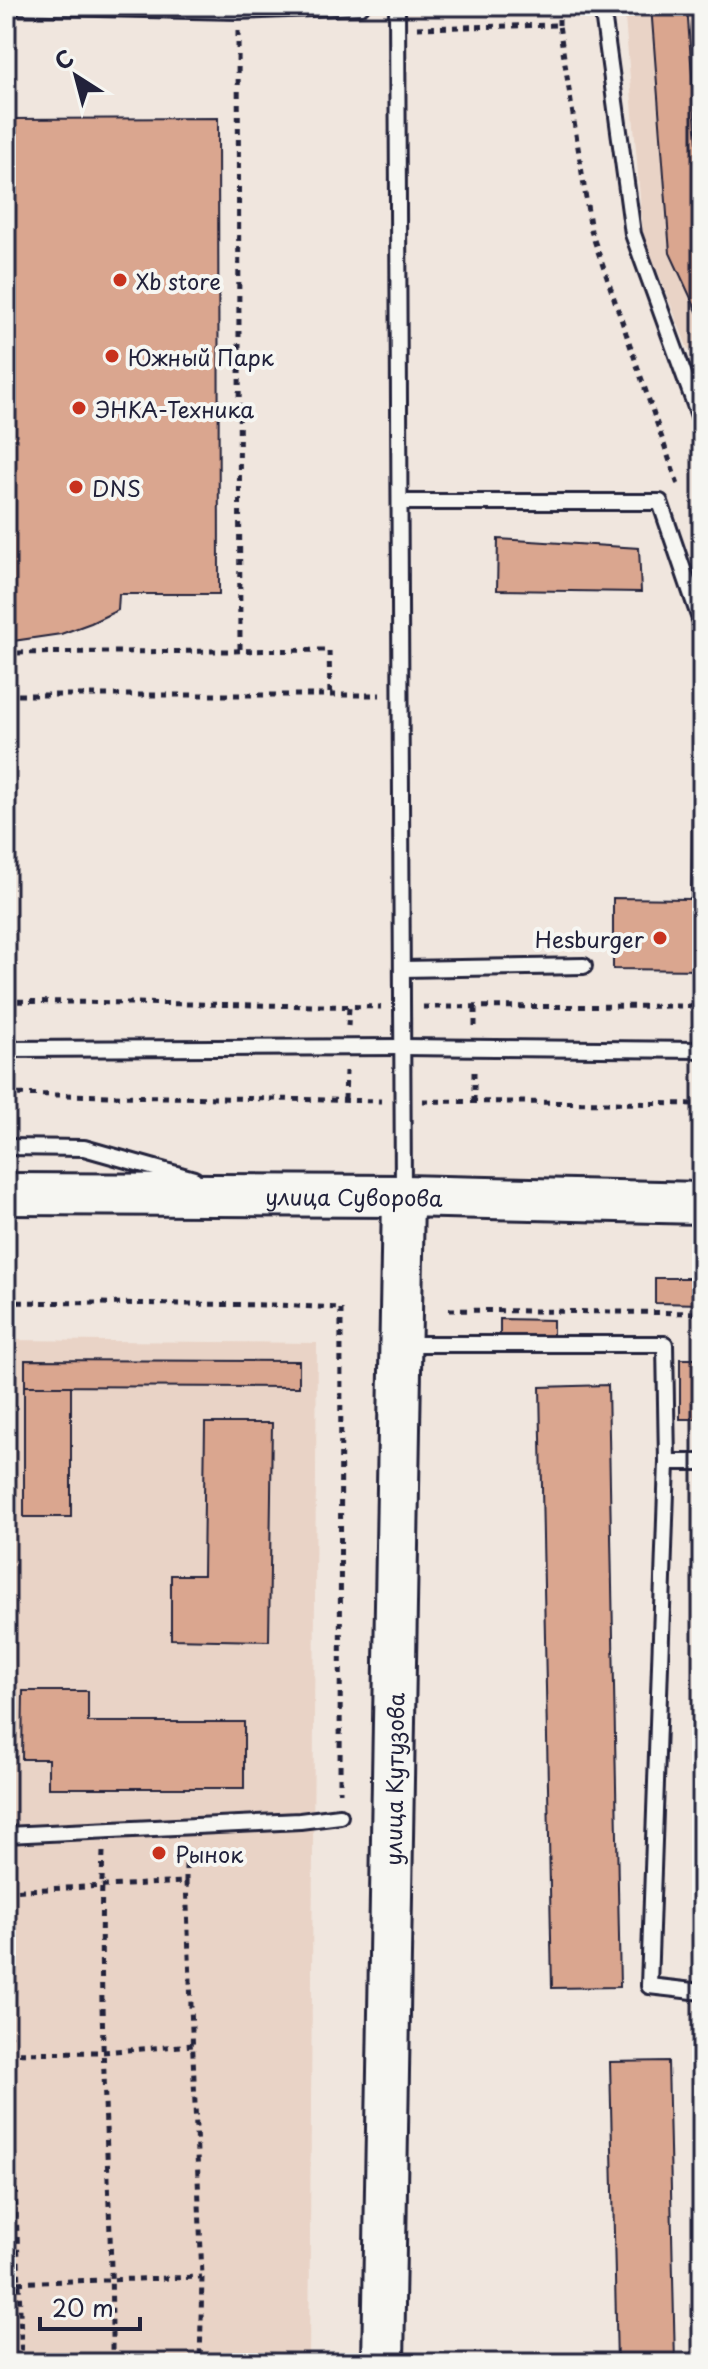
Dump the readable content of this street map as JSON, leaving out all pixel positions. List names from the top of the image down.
{
  "streets": {
    "street": ["улица Суворова", "улица Кутузова"]
  },
  "crossings": [
    ["улица Суворова", "улица Кутузова"]
  ],
  "places": [
    "Xb store",
    "Южный Парк",
    "ЭНКА-Техника",
    "DNS",
    "Hesburger",
    "Рынок"
  ],
  "scale_bar": "20 m",
  "north": "top left"
}
